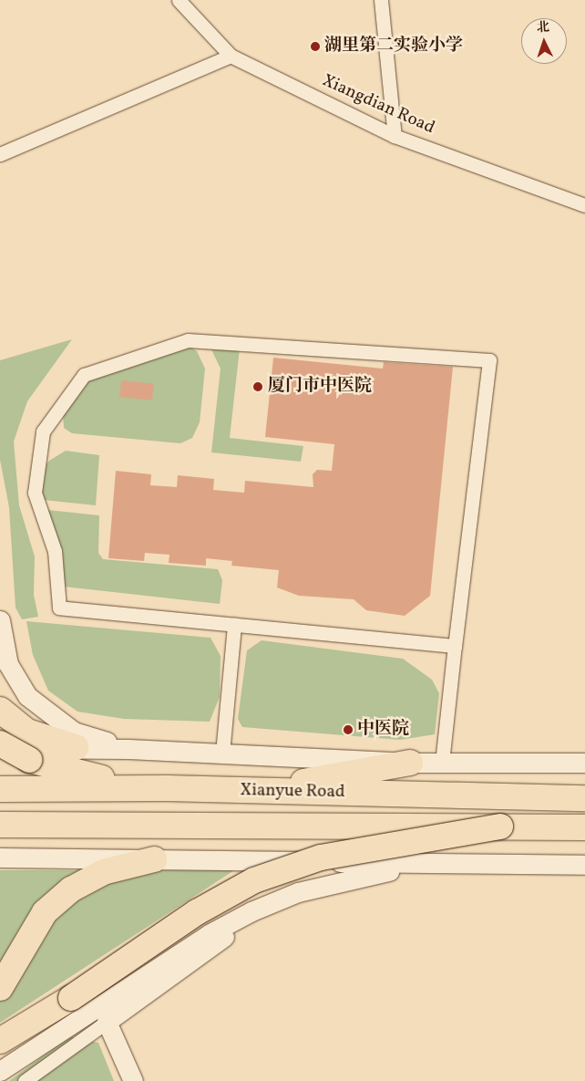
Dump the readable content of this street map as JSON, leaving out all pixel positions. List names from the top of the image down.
{
  "streets": {
    "highway": ["Xianyue Road"],
    "street": ["Xiangdian Road"]
  },
  "places": ["湖里第二实验小学", "厦门市中医院", "中医院"],
  "north": "top"
}
